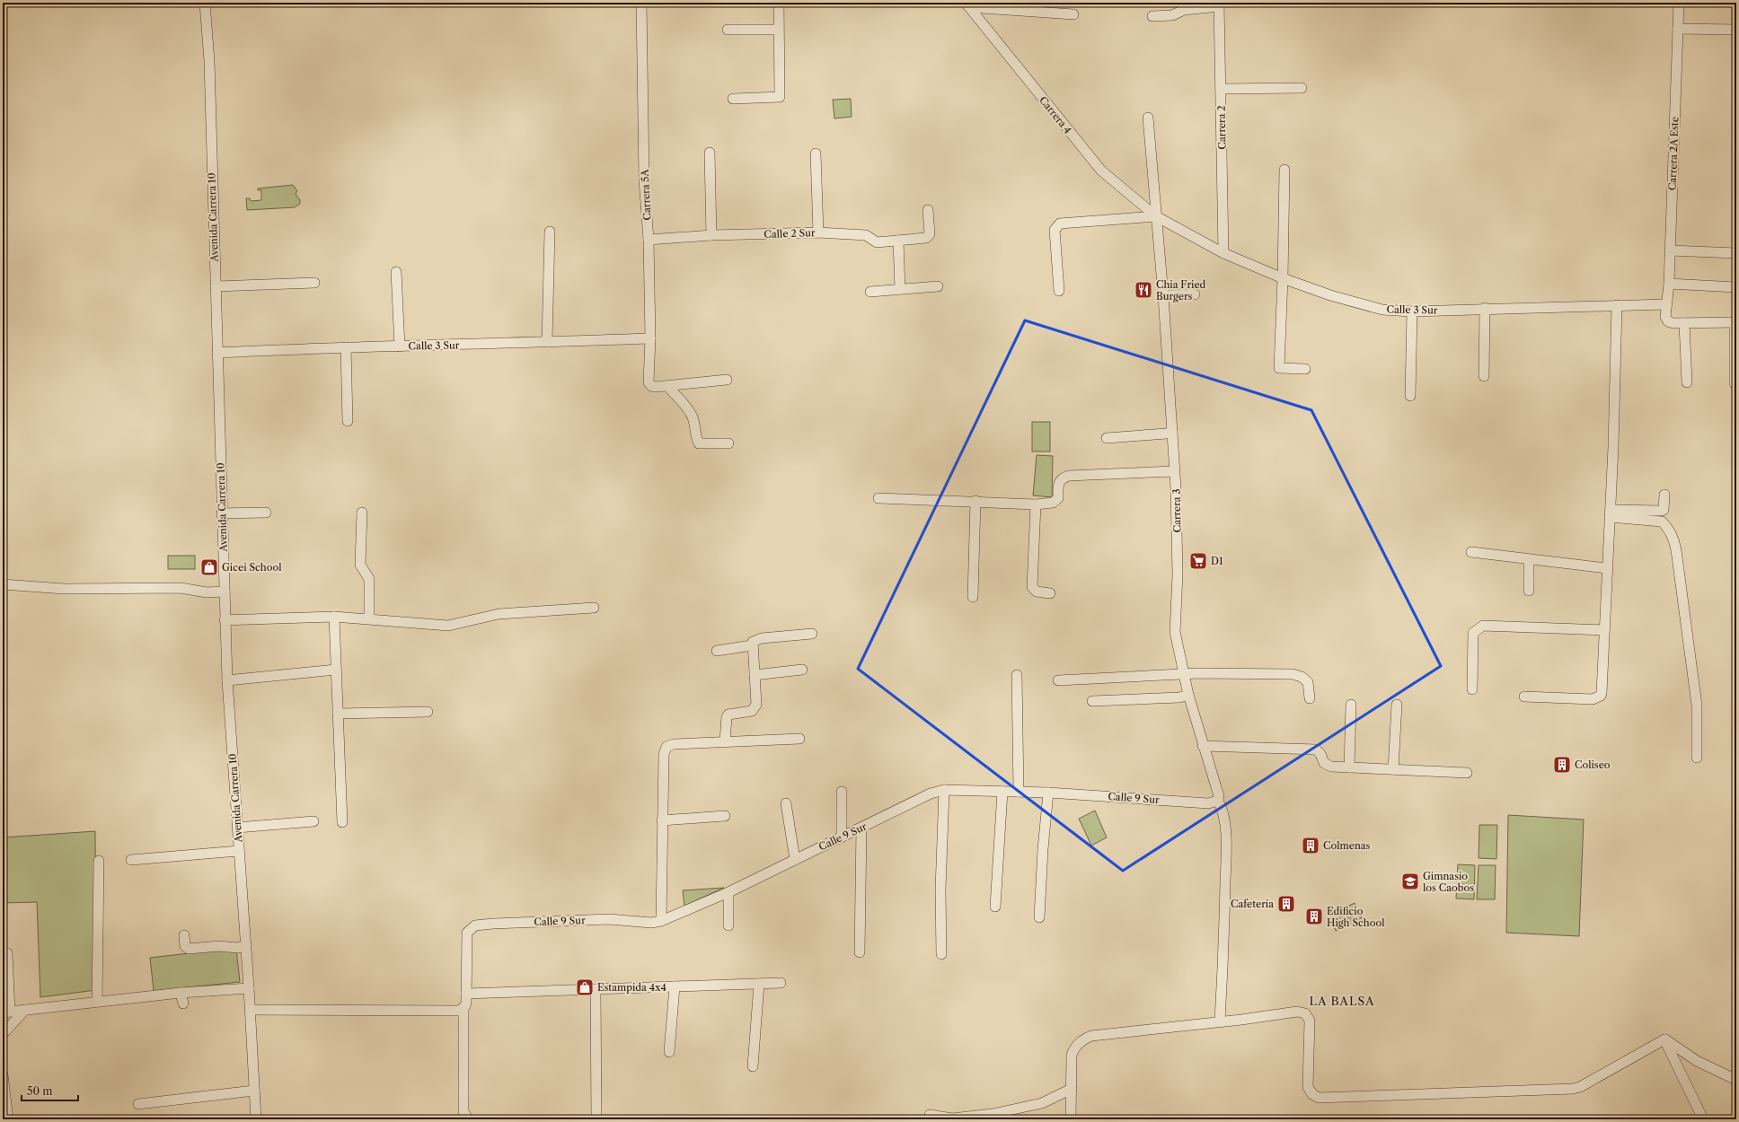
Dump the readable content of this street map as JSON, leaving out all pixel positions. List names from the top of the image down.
{
  "streets": {
    "street": [
      "Carrera 4",
      "Carrera 2",
      "Carrera 2A Este",
      "Carrera 5A",
      "Avenida Carrera 10",
      "Calle 2 Sur",
      "Calle 3 Sur",
      "Carrera 3",
      "Calle 9 Sur"
    ]
  },
  "crossings": [
    ["Carrera 4", "Calle 3 Sur"],
    ["Carrera 4", "Carrera 3"],
    ["Carrera 2", "Calle 3 Sur"],
    ["Carrera 2A Este", "Calle 3 Sur"],
    ["Carrera 5A", "Calle 2 Sur"],
    ["Carrera 5A", "Calle 3 Sur"],
    ["Avenida Carrera 10", "Calle 3 Sur"],
    ["Calle 3 Sur", "Carrera 3"],
    ["Carrera 3", "Calle 9 Sur"]
  ],
  "districts": ["LA BALSA"],
  "places": {
    "restaurant": ["Chia Fried Burgers"],
    "supermarket": ["D1"],
    "shop": ["Gicei School", "Estampida 4x4"],
    "building": [
      "Coliseo",
      "Colmenas",
      "Cafetería",
      "Edificio High School"
    ],
    "school or university": ["Gimnasio los Caobos"]
  },
  "scale_bar": "50 m"
}
